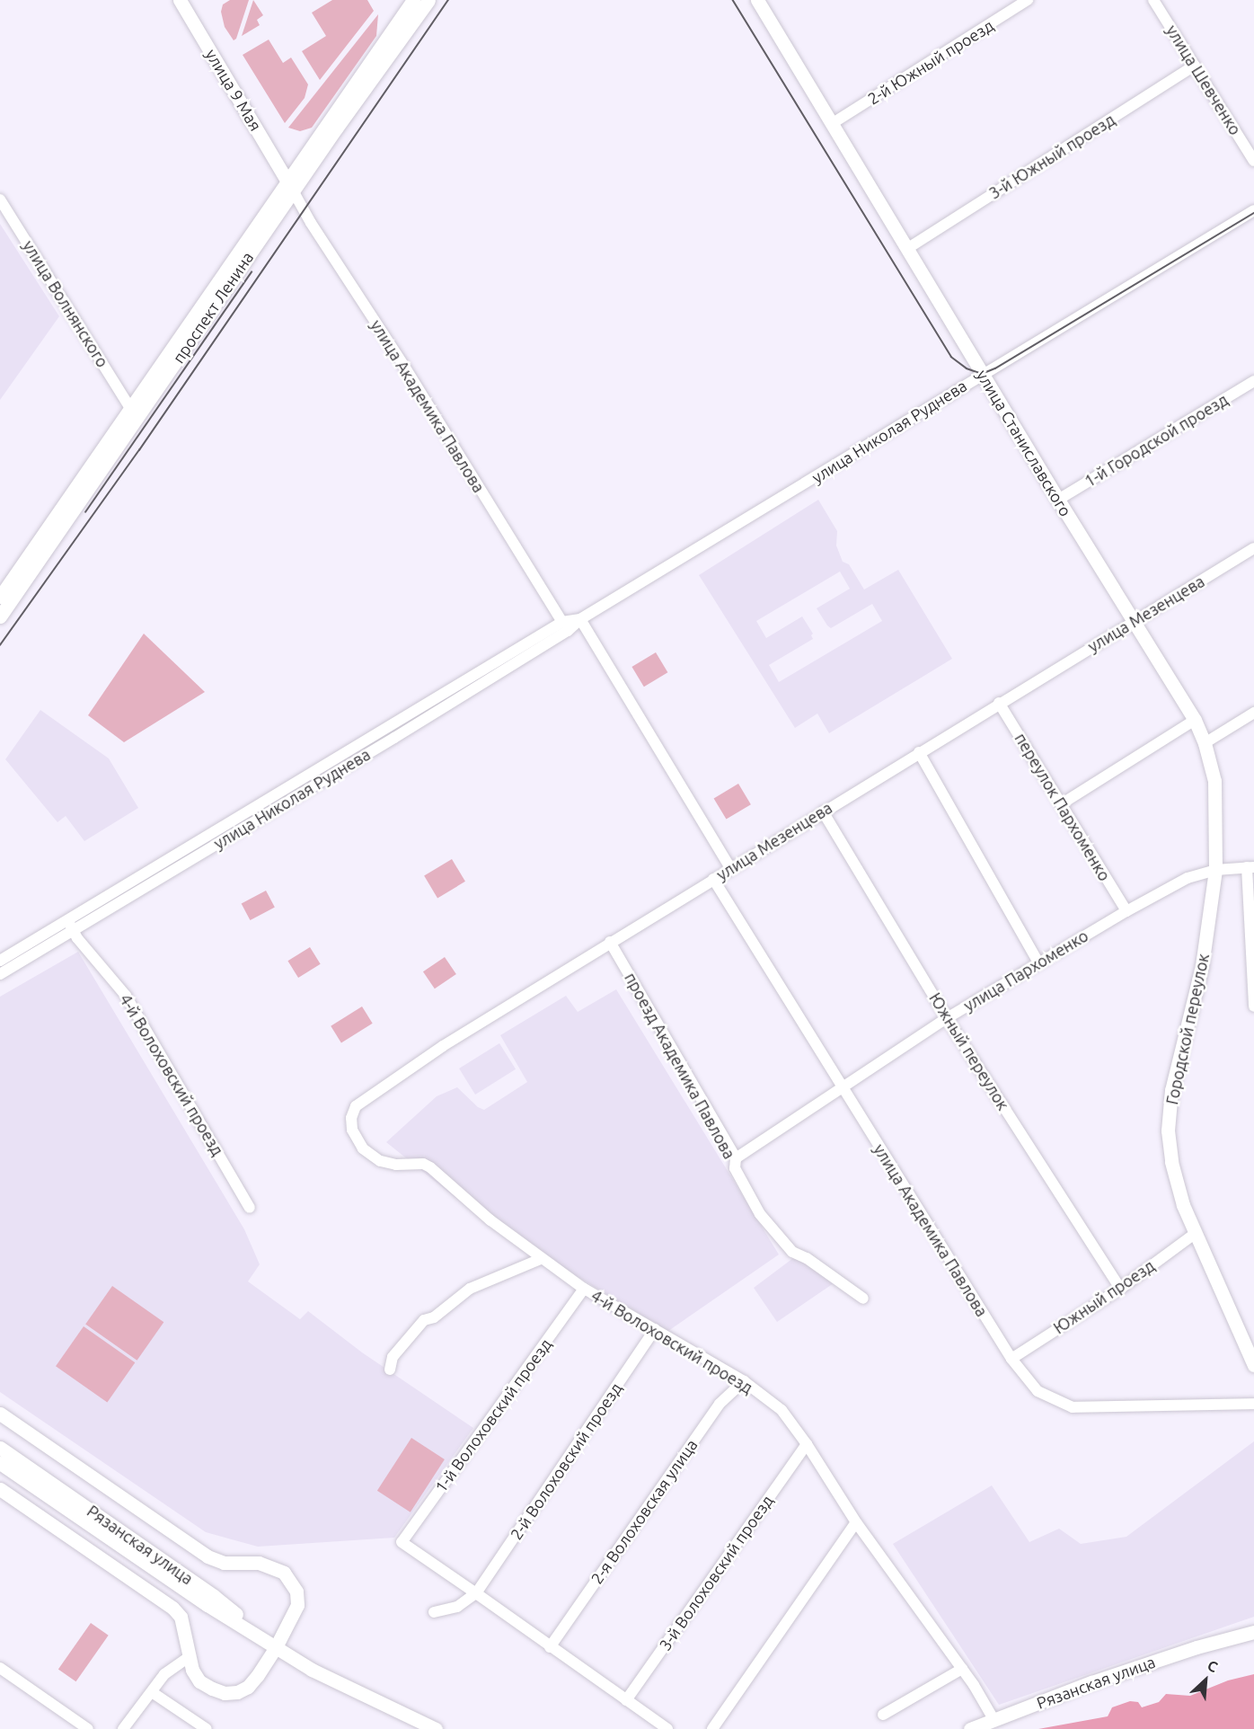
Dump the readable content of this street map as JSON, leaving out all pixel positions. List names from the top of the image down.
{
  "streets": {
    "main road": [
      "улица 9 Мая",
      "проспект Ленина",
      "улица Станиславского",
      "Городской переулок",
      "Рязанская улица"
    ],
    "street": [
      "2-й Южный проезд",
      "улица Шевченко",
      "3-й Южный проезд",
      "улица Волнянского",
      "улица Академика Павлова",
      "улица Николая Руднева",
      "1-й Городской проезд",
      "улица Мезенцева",
      "переулок Пархоменко",
      "улица Пархоменко",
      "Южный переулок",
      "проезд Академика Павлова",
      "4-й Волоховский проезд",
      "Южный проезд",
      "1-й Волоховский проезд",
      "2-й Волоховский проезд",
      "2-я Волоховская улица",
      "3-й Волоховский проезд"
    ]
  },
  "crossings": [
    ["2-й Южный проезд", "улица Станиславского"],
    ["улица Шевченко", "3-й Южный проезд"],
    ["улица 9 Мая", "проспект Ленина"],
    ["улица 9 Мая", "улица Академика Павлова"],
    ["3-й Южный проезд", "улица Станиславского"],
    ["улица Волнянского", "проспект Ленина"],
    ["проспект Ленина", "улица Академика Павлова"],
    ["улица Академика Павлова", "улица Николая Руднева"],
    ["улица Академика Павлова", "улица Мезенцева"],
    ["улица Академика Павлова", "улица Пархоменко"],
    ["улица Академика Павлова", "Южный проезд"],
    ["улица Николая Руднева", "улица Станиславского"],
    ["улица Николая Руднева", "4-й Волоховский проезд"],
    ["1-й Городской проезд", "улица Станиславского"],
    ["улица Станиславского", "улица Мезенцева"],
    ["улица Станиславского", "улица Пархоменко"],
    ["улица Станиславского", "Городской переулок"],
    ["улица Мезенцева", "переулок Пархоменко"],
    ["улица Мезенцева", "Южный переулок"],
    ["улица Мезенцева", "проезд Академика Павлова"],
    ["улица Мезенцева", "4-й Волоховский проезд"],
    ["переулок Пархоменко", "улица Пархоменко"],
    ["улица Пархоменко", "Городской переулок"],
    ["улица Пархоменко", "Южный переулок"],
    ["улица Пархоменко", "проезд Академика Павлова"],
    ["Городской переулок", "Южный проезд"],
    ["Южный переулок", "Южный проезд"],
    ["4-й Волоховский проезд", "1-й Волоховский проезд"],
    ["4-й Волоховский проезд", "2-й Волоховский проезд"],
    ["4-й Волоховский проезд", "2-я Волоховская улица"],
    ["4-й Волоховский проезд", "Рязанская улица"],
    ["4-й Волоховский проезд", "3-й Волоховский проезд"],
    ["1-й Волоховский проезд", "2-й Волоховский проезд"]
  ],
  "north": "top right"
}
